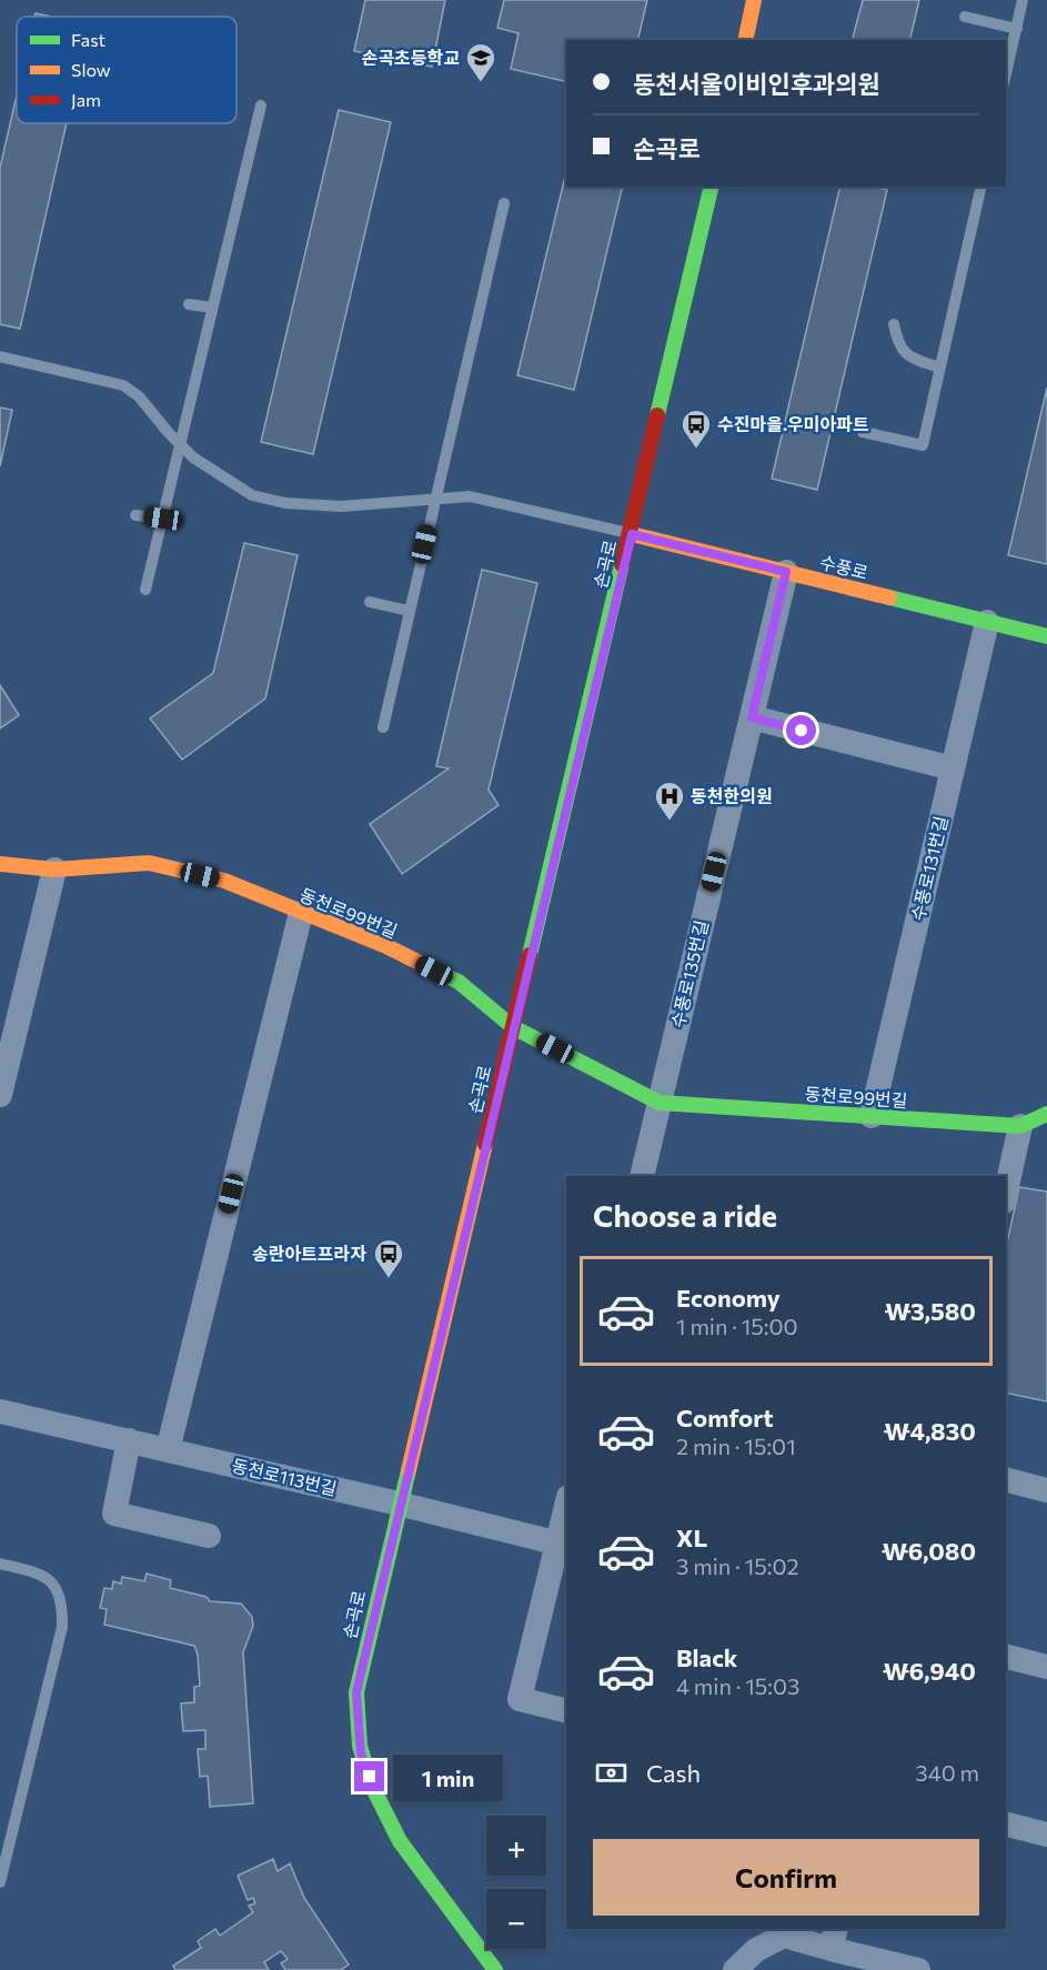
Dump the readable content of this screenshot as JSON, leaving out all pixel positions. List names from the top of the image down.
{
  "streets": {
    "street": [
      "손곡로",
      "수풍로",
      "수풍로131번길",
      "동천로99번길",
      "수풍로135번길",
      "동천로113번길"
    ]
  },
  "crossings": [
    ["손곡로", "수풍로"],
    ["손곡로", "동천로99번길"],
    ["손곡로", "동천로113번길"],
    ["수풍로", "수풍로131번길"],
    ["수풍로", "수풍로135번길"],
    ["수풍로131번길", "동천로99번길"],
    ["동천로99번길", "수풍로135번길"]
  ],
  "places": {
    "school or university": ["손곡초등학교"],
    "bus stop": ["수진마을.우미아파트", "송란아트프라자"],
    "hospital": ["동천한의원"]
  },
  "legend": ["Fast", "Slow", "Jam"],
  "page": {
    "banner": ["동천서울이비인후과의원", "손곡로"],
    "heading": "Choose a ride",
    "list": [
      {
        "name": "Economy",
        "note": "1 min · 15:00",
        "value": "₩3,580"
      },
      {
        "name": "Comfort",
        "note": "2 min · 15:01",
        "value": "₩4,830"
      },
      {
        "name": "XL",
        "note": "3 min · 15:02",
        "value": "₩6,080"
      },
      {
        "name": "Black",
        "note": "4 min · 15:03",
        "value": "₩6,940"
      }
    ],
    "pay": ["Cash", "340 m"],
    "bubble": "1 min",
    "map_buttons": ["+", "−"],
    "buttons": "Confirm"
  }
}
